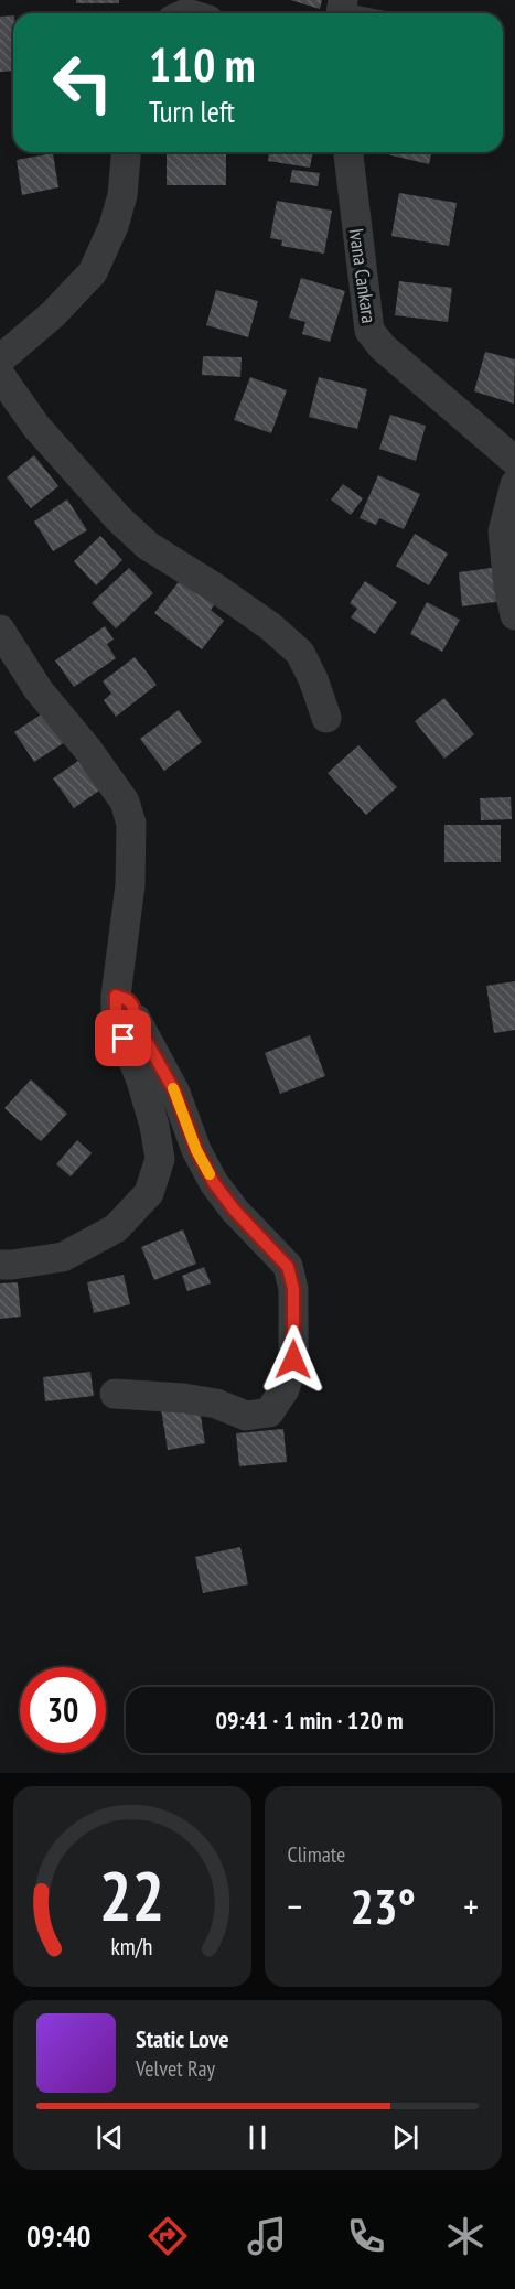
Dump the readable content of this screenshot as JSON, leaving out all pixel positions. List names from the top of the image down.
{
  "streets": {
    "street": ["Ivana Cankara"]
  },
  "page": {
    "turn": ["110 m", "Turn left"],
    "limit": "30",
    "trip": "09:41 · 1 min · 120 m",
    "tile": "Climate",
    "heat": ["−", "23°", "+"],
    "song": ["Static Love", "Velvet Ray"],
    "tabs": "09:40",
    "gauge": ["22", "km/h"]
  }
}
